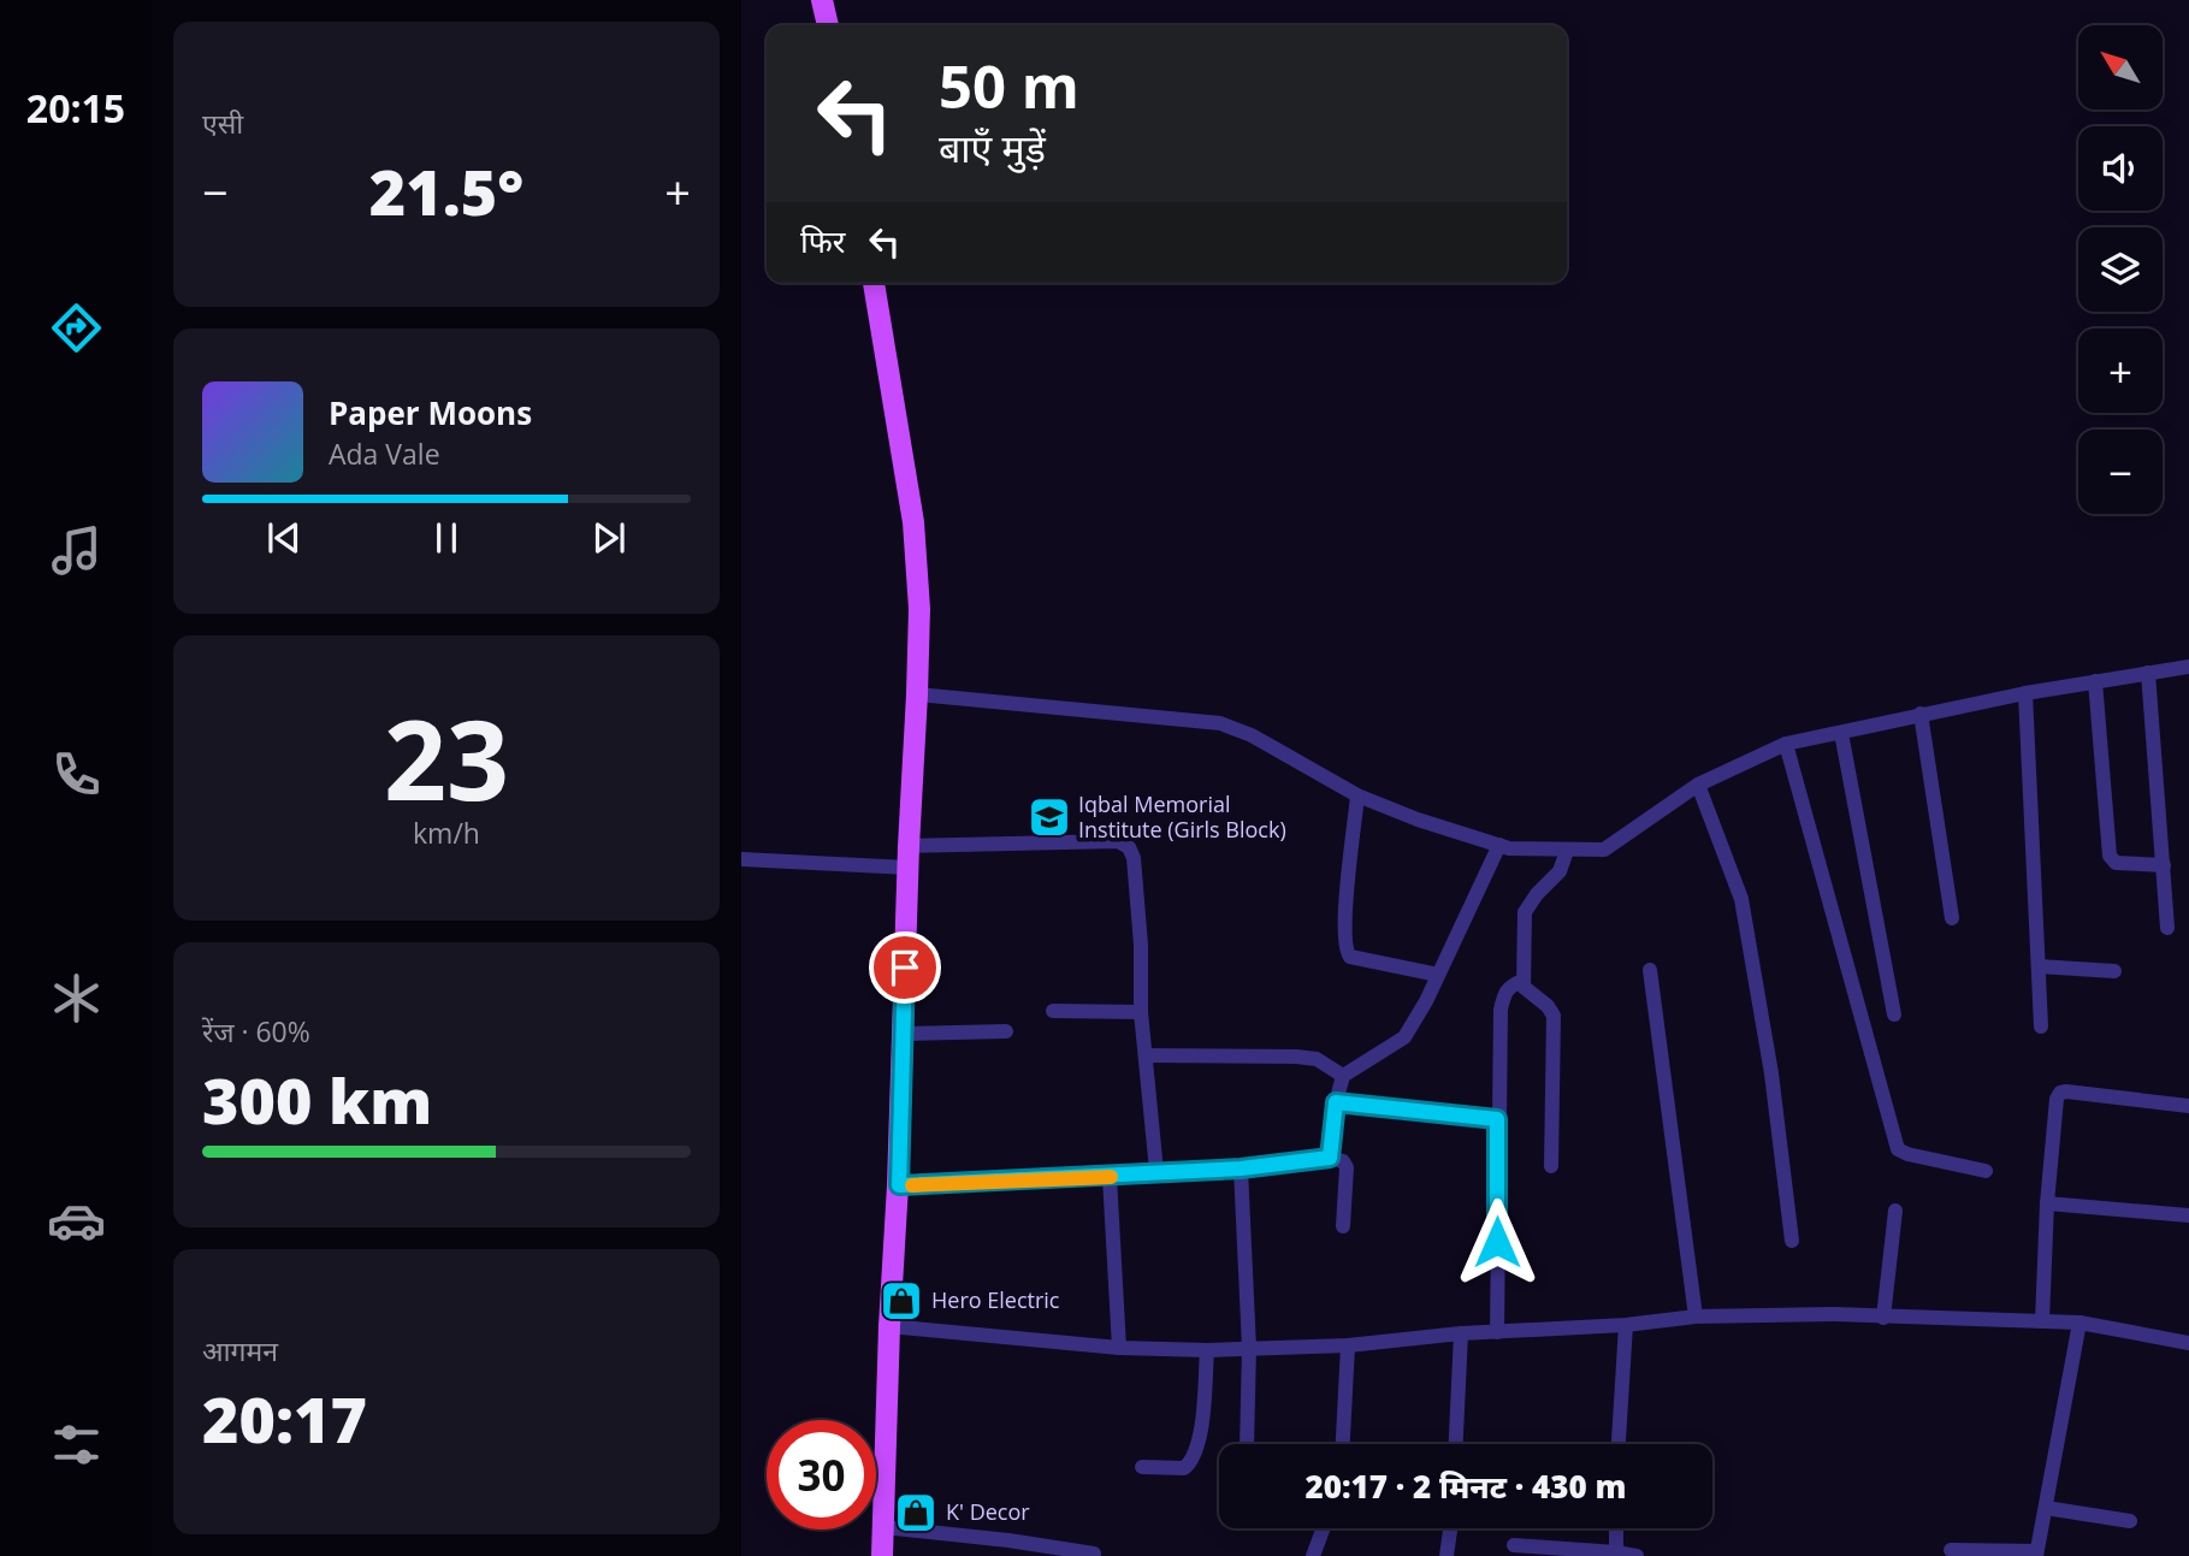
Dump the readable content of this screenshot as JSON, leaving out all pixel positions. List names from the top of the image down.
{
  "places": {
    "school or university": ["Iqbal Memorial Institute (Girls Block)"],
    "shop": ["Hero Electric", "K' Decor"]
  },
  "north": "top left",
  "page": {
    "tabs": "20:15",
    "tile": [
      "एसी",
      ["23", "km/h"],
      ["रेंज · 60%", "300 km"],
      ["आगमन", "20:17"]
    ],
    "map_buttons": ["+", "−"],
    "turn": ["50 m", "बाएँ मुड़ें"],
    "heat": ["−", "21.5°", "+"],
    "then": "फिर",
    "song": ["Paper Moons", "Ada Vale"],
    "limit": "30",
    "trip": "20:17 · 2 मिनट · 430 m"
  }
}
